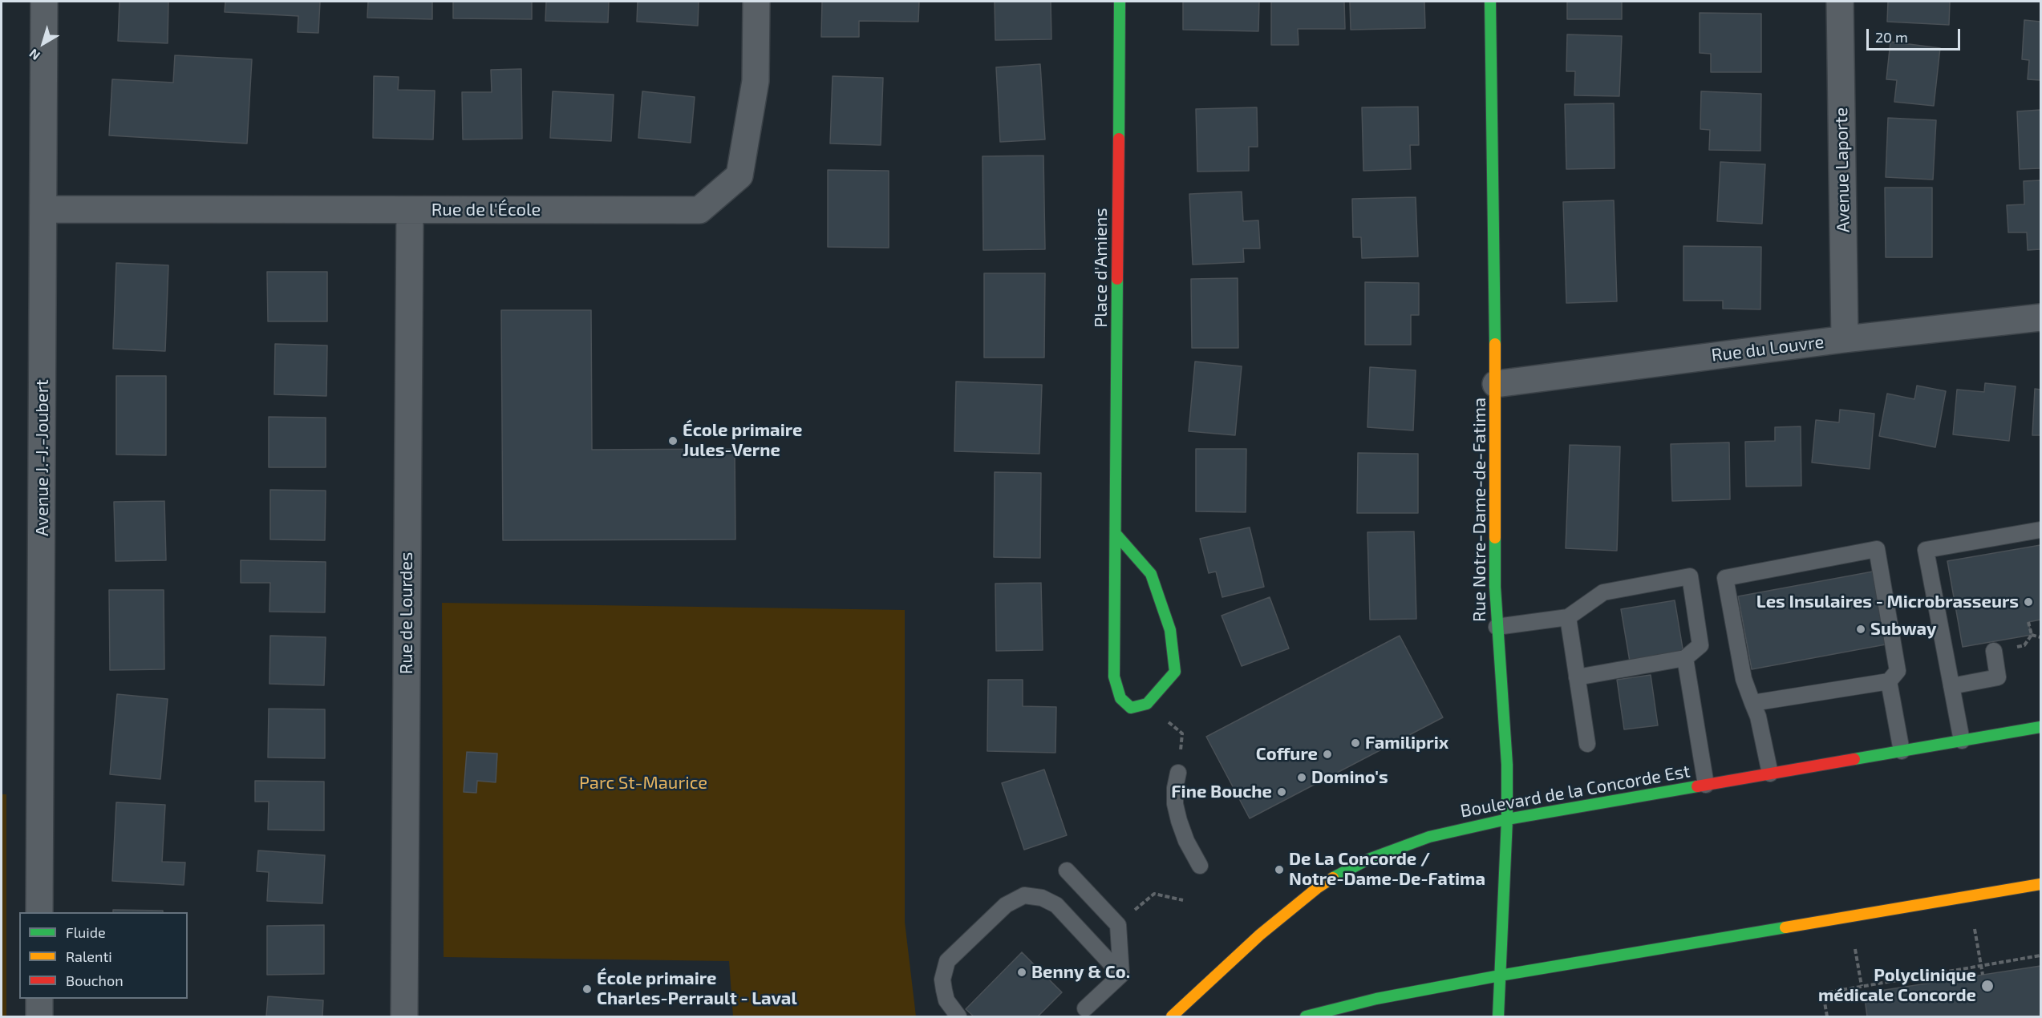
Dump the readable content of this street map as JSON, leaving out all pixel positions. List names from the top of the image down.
{
  "streets": {
    "street": [
      "Avenue Laporte",
      "Rue de l'École",
      "Place d'Amiens",
      "Rue du Louvre",
      "Avenue J.-J.-Joubert",
      "Rue Notre-Dame-de-Fatima",
      "Rue de Lourdes",
      "Boulevard de la Concorde Est"
    ]
  },
  "crossings": [
    ["Avenue Laporte", "Rue du Louvre"],
    ["Rue de l'École", "Avenue J.-J.-Joubert"],
    ["Rue de l'École", "Rue de Lourdes"],
    ["Rue du Louvre", "Rue Notre-Dame-de-Fatima"],
    ["Rue Notre-Dame-de-Fatima", "Boulevard de la Concorde Est"]
  ],
  "parks": ["Parc St-Maurice"],
  "places": [
    "École primaire Jules-Verne",
    "Les Insulaires - Microbrasseurs",
    "Subway",
    "Familiprix",
    "Coffure",
    "Domino's",
    "Fine Bouche",
    "De La Concorde / Notre-Dame-De-Fatima",
    "Benny & Co.",
    "Polyclinique médicale Concorde",
    "École primaire Charles-Perrault - Laval"
  ],
  "legend": ["Fluide", "Ralenti", "Bouchon"],
  "scale_bar": "20 m",
  "north": "bottom left"
}
